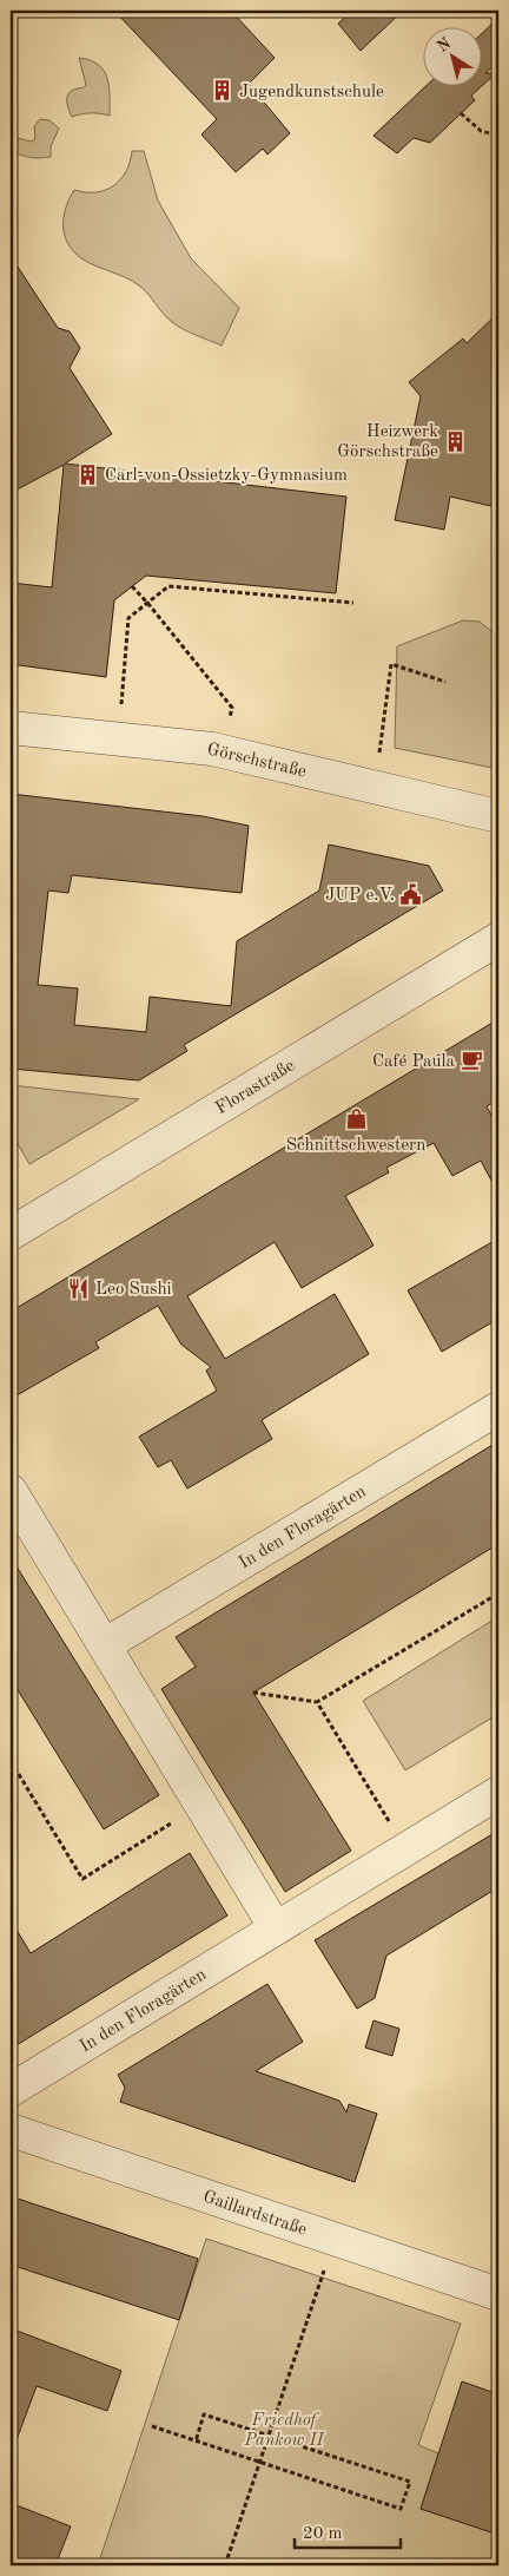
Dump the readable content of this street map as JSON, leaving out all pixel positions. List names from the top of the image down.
{
  "streets": {
    "street": [
      "Görschstraße",
      "Florastraße",
      "In den Floragärten",
      "Gaillardstraße"
    ]
  },
  "parks": ["Friedhof Pankow II"],
  "places": {
    "building": ["Jugendkunstschule", "Heizwerk Görschstraße", "Carl-von-Ossietzky-Gymnasium"],
    "public building": ["JUP e.V."],
    "cafe": ["Café Paula"],
    "shop": ["Schnittschwestern"],
    "restaurant": ["Leo Sushi"]
  },
  "scale_bar": "20 m",
  "north": "top left"
}
